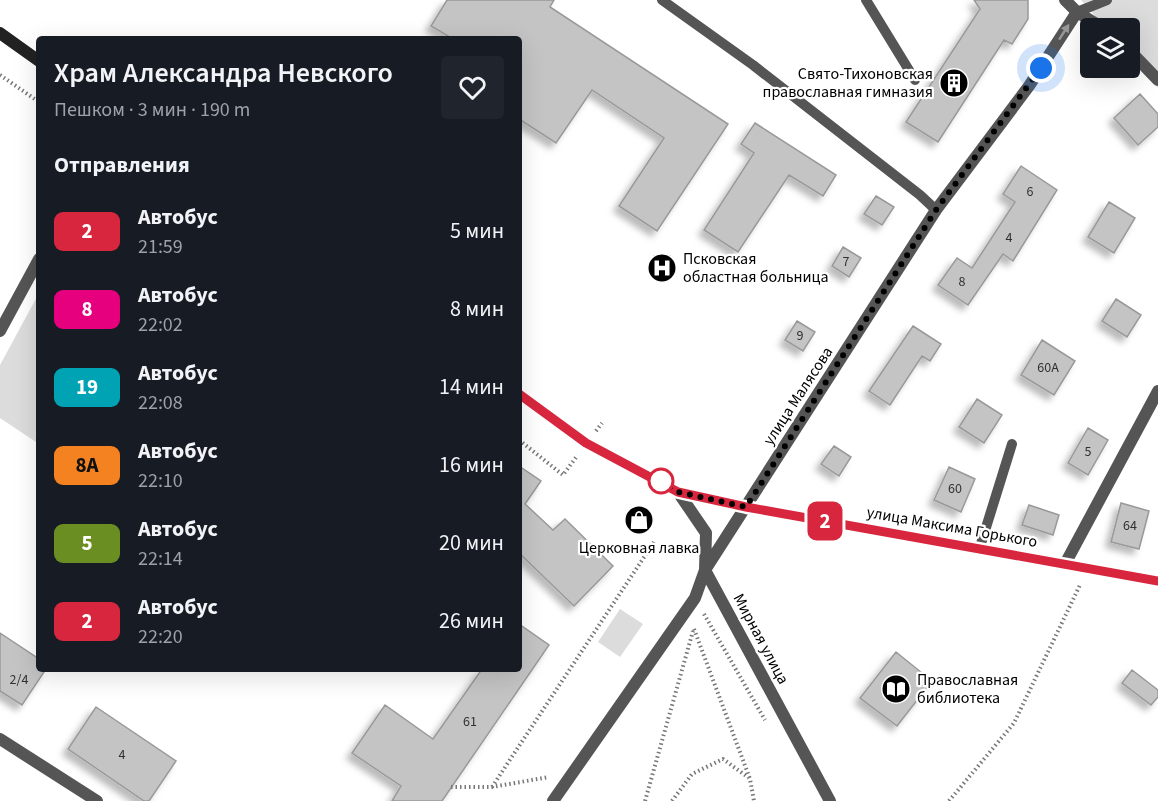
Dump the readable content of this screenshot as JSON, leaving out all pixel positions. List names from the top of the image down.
{
  "streets": {
    "main road": ["улица Максима Горького"],
    "street": ["улица Малясова", "Мирная улица"]
  },
  "crossings": [
    ["улица Малясова", "улица Максима Горького"],
    ["улица Малясова", "Мирная улица"],
    ["улица Максима Горького", "Мирная улица"]
  ],
  "places": {
    "building": ["Свято-Тихоновская православная гимназия"],
    "hospital": ["Псковская областная больница"],
    "shop": ["Церковная лавка"],
    "library": ["Православная библиотека"]
  },
  "lines": ["bus line 2"],
  "house_numbers": [
    "6",
    "4",
    "7",
    "8",
    "9",
    "60А",
    "5",
    "60",
    "64",
    "2/4",
    "61",
    "4"
  ],
  "page": {
    "on_map": "2",
    "heading": [
      ["Храм Александра Невского", "Пешком · 3 мин · 190 m"],
      "Отправления"
    ],
    "list": [
      {
        "mark": "2",
        "name": "Автобус",
        "note": "21:59",
        "value": "5 мин"
      },
      {
        "mark": "8",
        "name": "Автобус",
        "note": "22:02",
        "value": "8 мин"
      },
      {
        "mark": "19",
        "name": "Автобус",
        "note": "22:08",
        "value": "14 мин"
      },
      {
        "mark": "8А",
        "name": "Автобус",
        "note": "22:10",
        "value": "16 мин"
      },
      {
        "mark": "5",
        "name": "Автобус",
        "note": "22:14",
        "value": "20 мин"
      },
      {
        "mark": "2",
        "name": "Автобус",
        "note": "22:20",
        "value": "26 мин"
      }
    ]
  }
}
